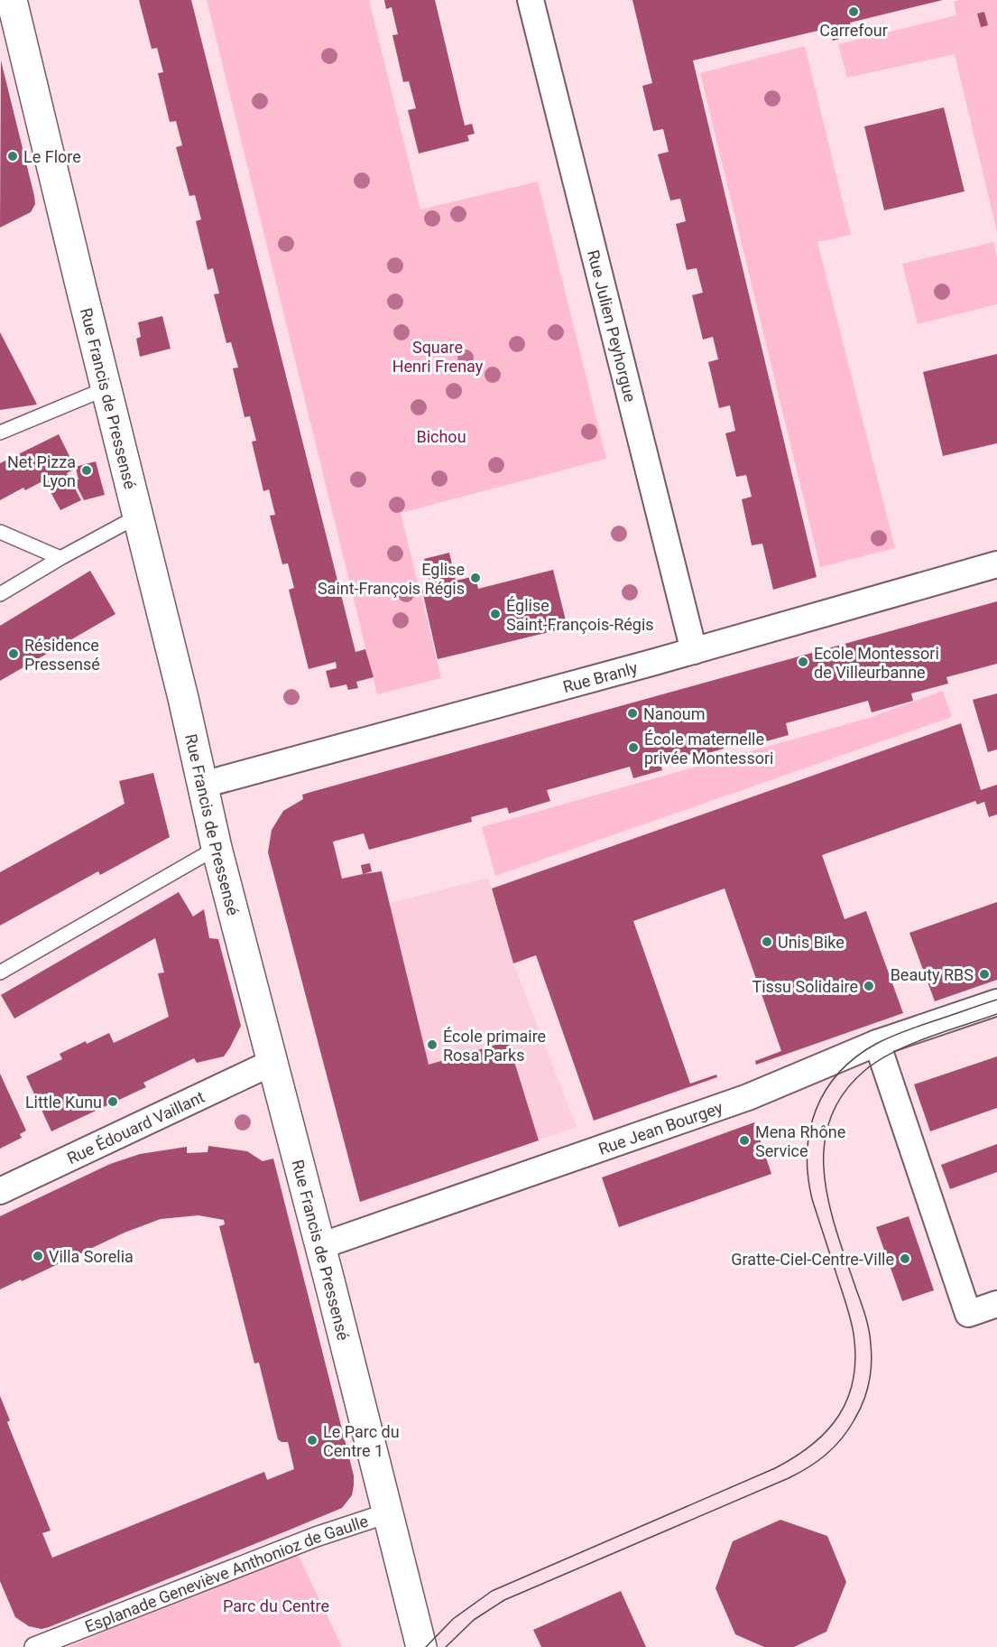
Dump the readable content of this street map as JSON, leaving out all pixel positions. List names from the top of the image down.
{
  "streets": {
    "street": [
      "Rue Julien Peyhorgue",
      "Rue Francis de Pressensé",
      "Rue Branly",
      "Rue Édouard Vaillant",
      "Rue Jean Bourgey",
      "Esplanade Geneviève Anthonioz de Gaulle"
    ]
  },
  "crossings": [
    ["Rue Julien Peyhorgue", "Rue Branly"],
    ["Rue Francis de Pressensé", "Rue Branly"],
    ["Rue Francis de Pressensé", "Rue Édouard Vaillant"],
    ["Rue Francis de Pressensé", "Rue Jean Bourgey"],
    ["Rue Francis de Pressensé", "Esplanade Geneviève Anthonioz de Gaulle"]
  ],
  "parks": ["Square Henri Frenay", "Bichou", "Parc du Centre"],
  "places": [
    "Carrefour",
    "Le Flore",
    "Net Pizza Lyon",
    "Eglise Saint-François Régis",
    "Église Saint-François-Régis",
    "Résidence Pressensé",
    "Ecole Montessori de Villeurbanne",
    "Nanoum",
    "École maternelle privée Montessori",
    "Unis Bike",
    "Beauty RBS",
    "Tissu Solidaire",
    "École primaire Rosa Parks",
    "Little Kunu",
    "Mena Rhône Service",
    "Villa Sorelia",
    "Gratte-Ciel-Centre-Ville",
    "Le Parc du Centre 1"
  ]
}
